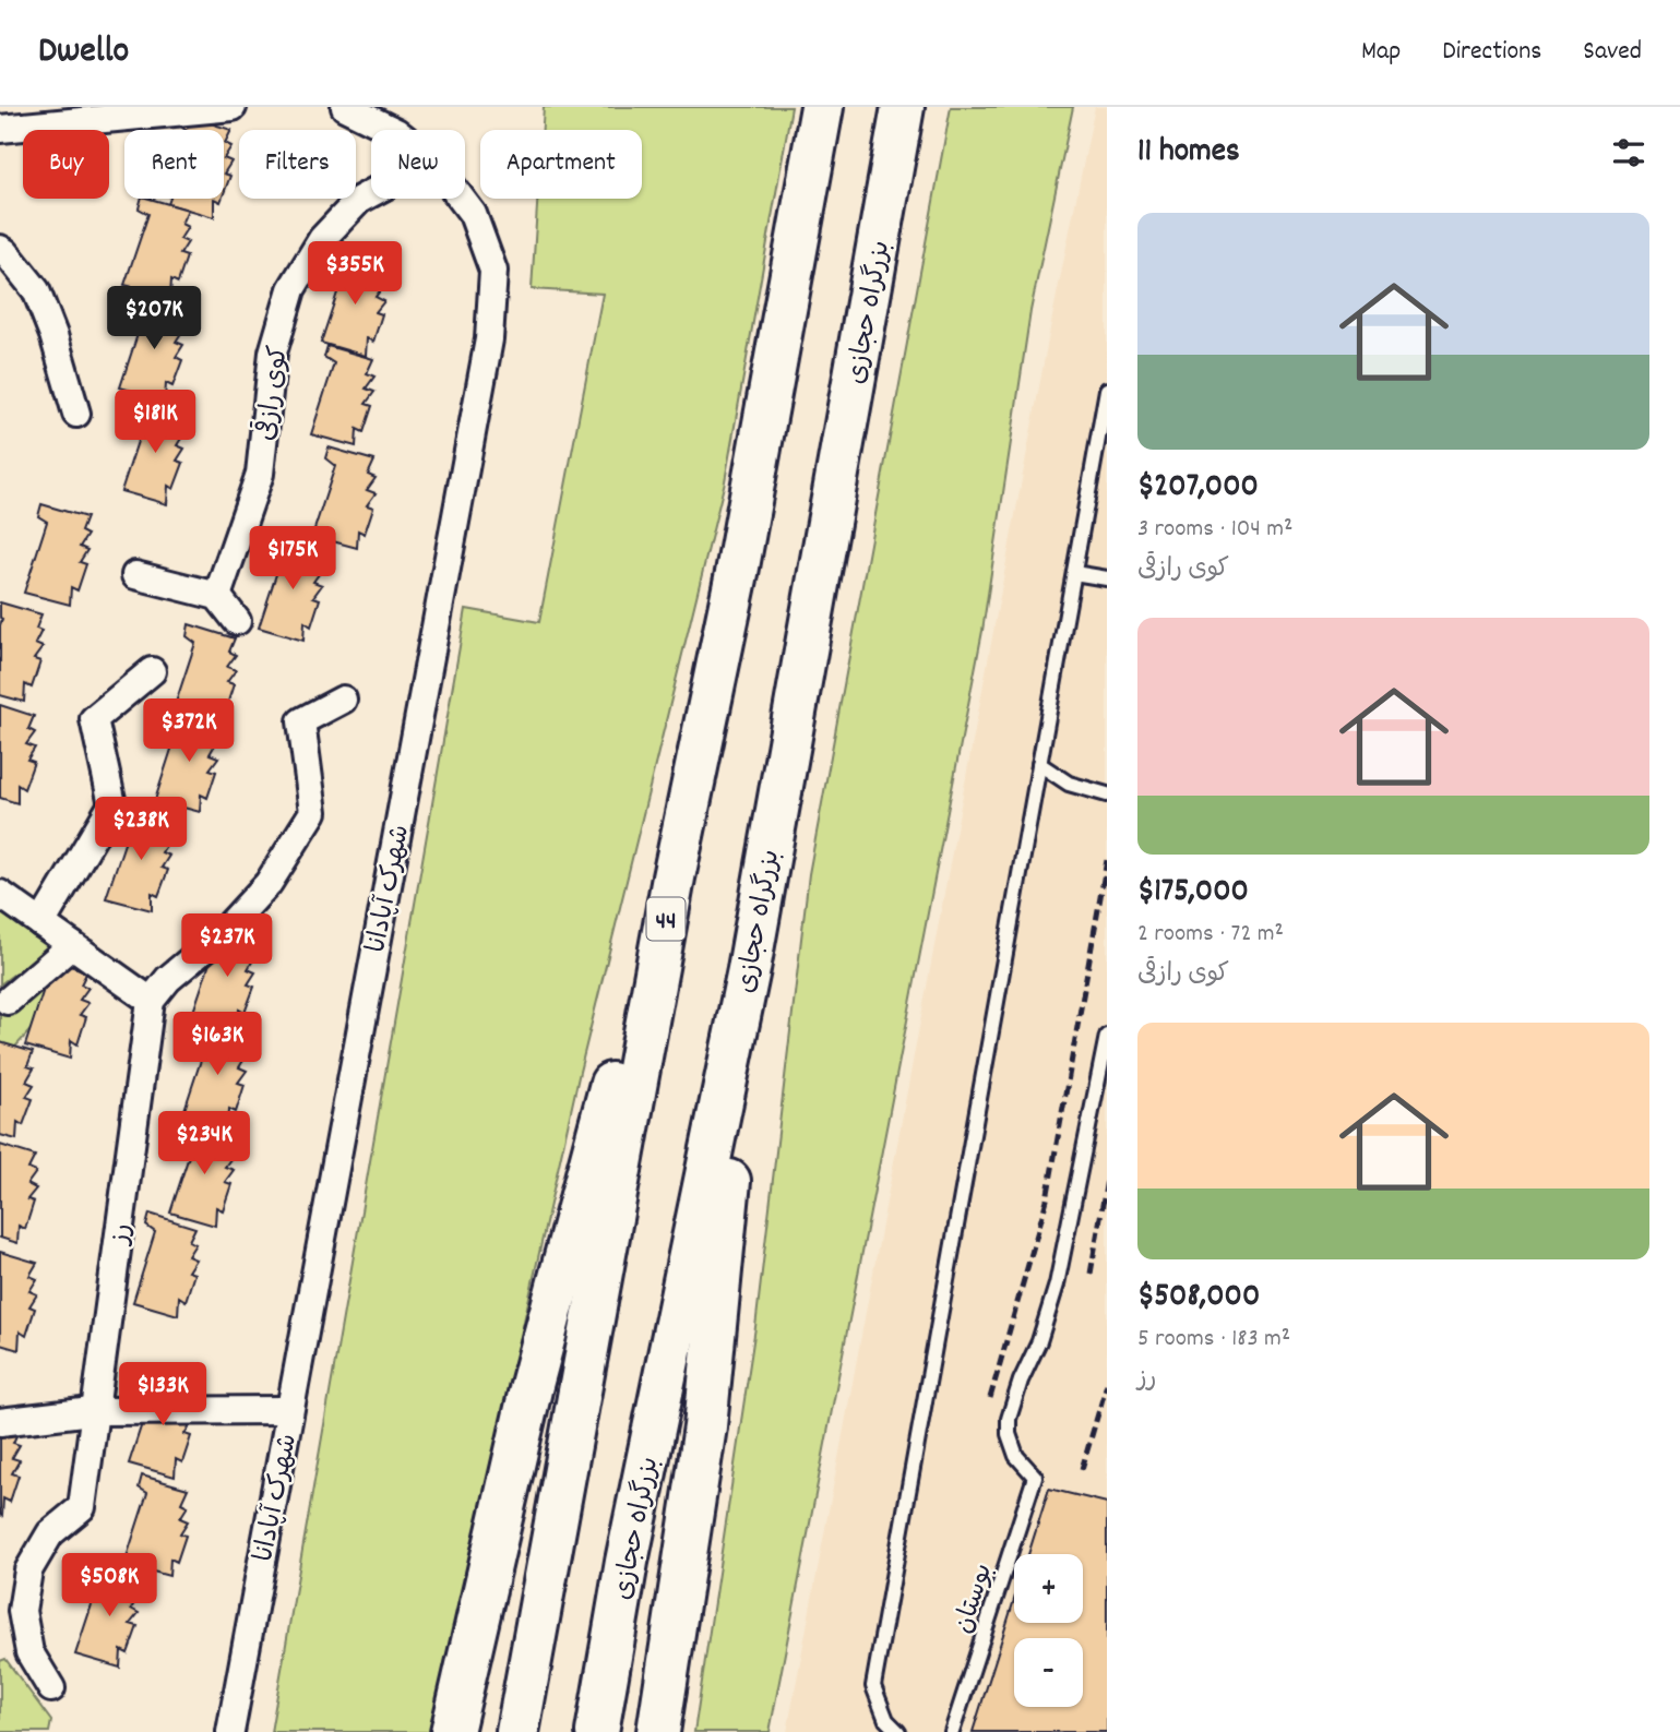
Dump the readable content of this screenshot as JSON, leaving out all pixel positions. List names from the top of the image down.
{
  "streets": {
    "highway": ["بزرگراه حجازی", "44"],
    "street": ["کوی رازقی", "شهرک آپادانا", "رز"],
    "lane": ["بوستان"]
  },
  "page": {
    "header": "Dwello",
    "nav": ["Map", "Directions", "Saved"],
    "heading": "11 homes",
    "chip": [
      "Buy",
      "Rent",
      "Filters",
      "New",
      "Apartment"
    ],
    "list": [
      {
        "name": "$207,000",
        "note": "3 rooms · 104 m² · کوی رازقی"
      },
      {
        "name": "$175,000",
        "note": "2 rooms · 72 m² · کوی رازقی"
      },
      {
        "name": "$508,000",
        "note": "5 rooms · 183 m² · رز"
      }
    ],
    "price": [
      "$355K",
      "$207K",
      "$181K",
      "$175K",
      "$372K",
      "$238K",
      "$237K",
      "$163K",
      "$234K",
      "$133K",
      "$508K"
    ],
    "map_buttons": ["+", "−"]
  }
}
